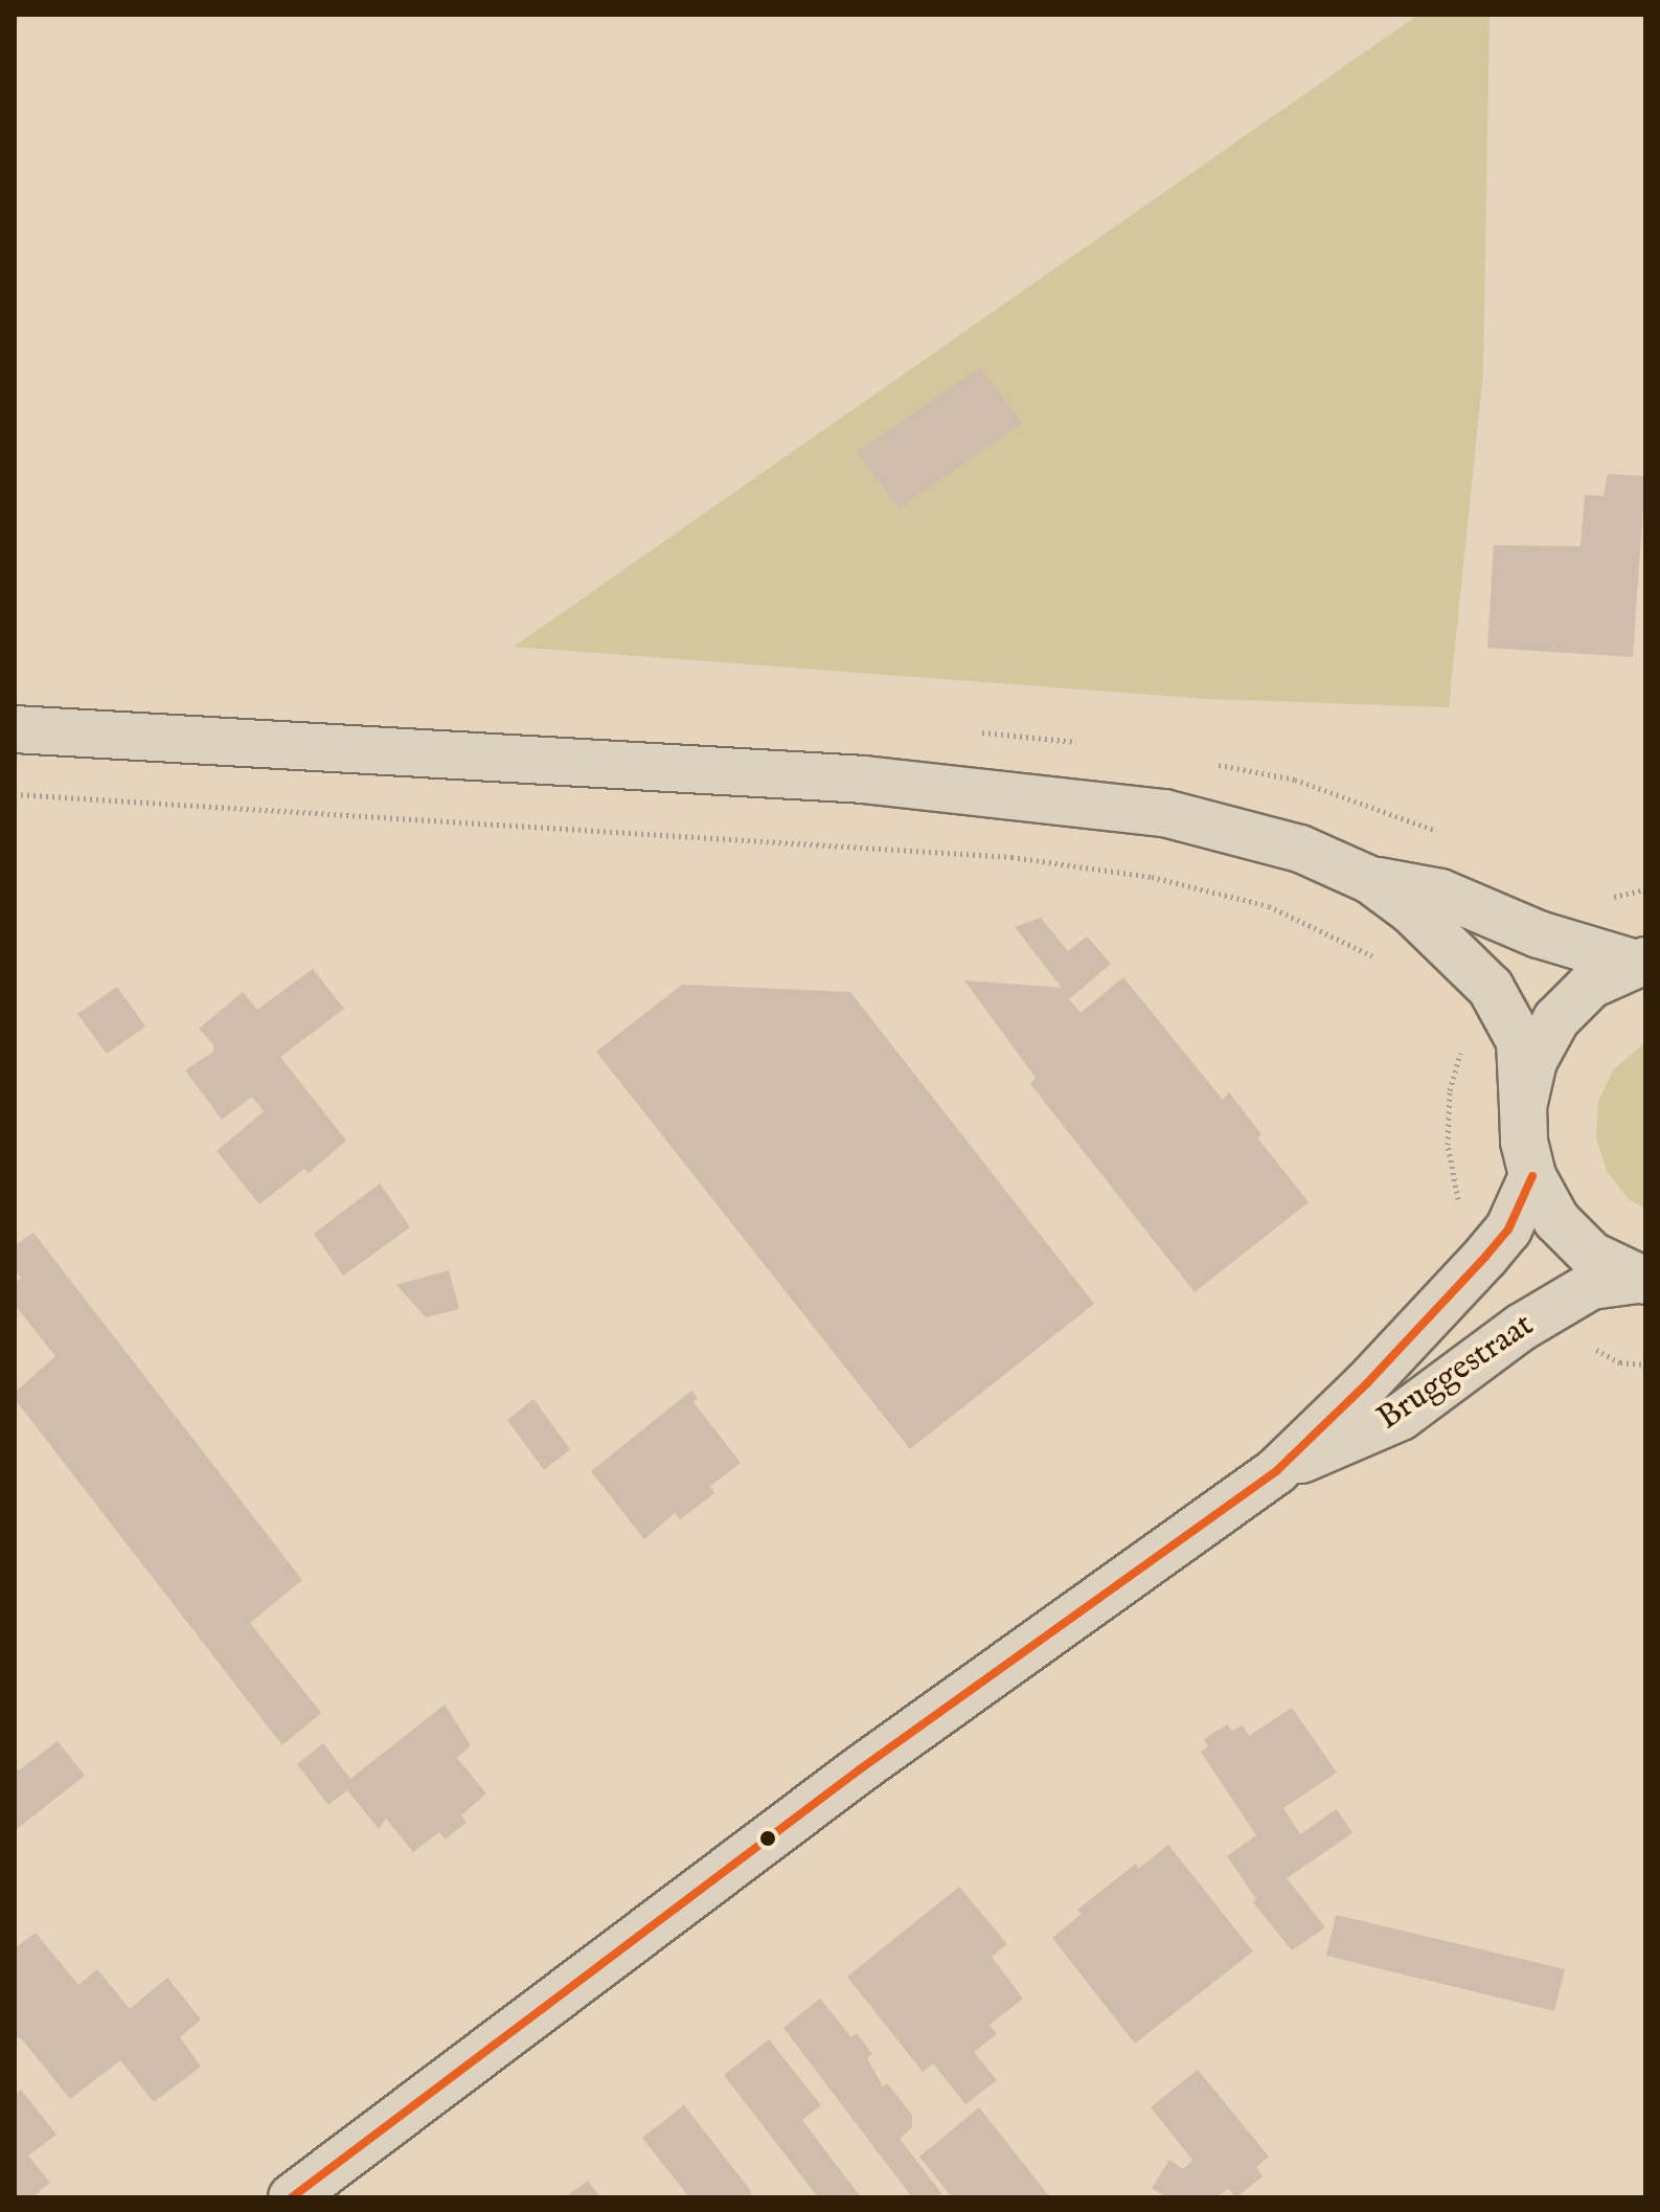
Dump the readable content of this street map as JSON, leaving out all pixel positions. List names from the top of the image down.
{
  "streets": {
    "main road": ["Bruggestraat"]
  }
}
